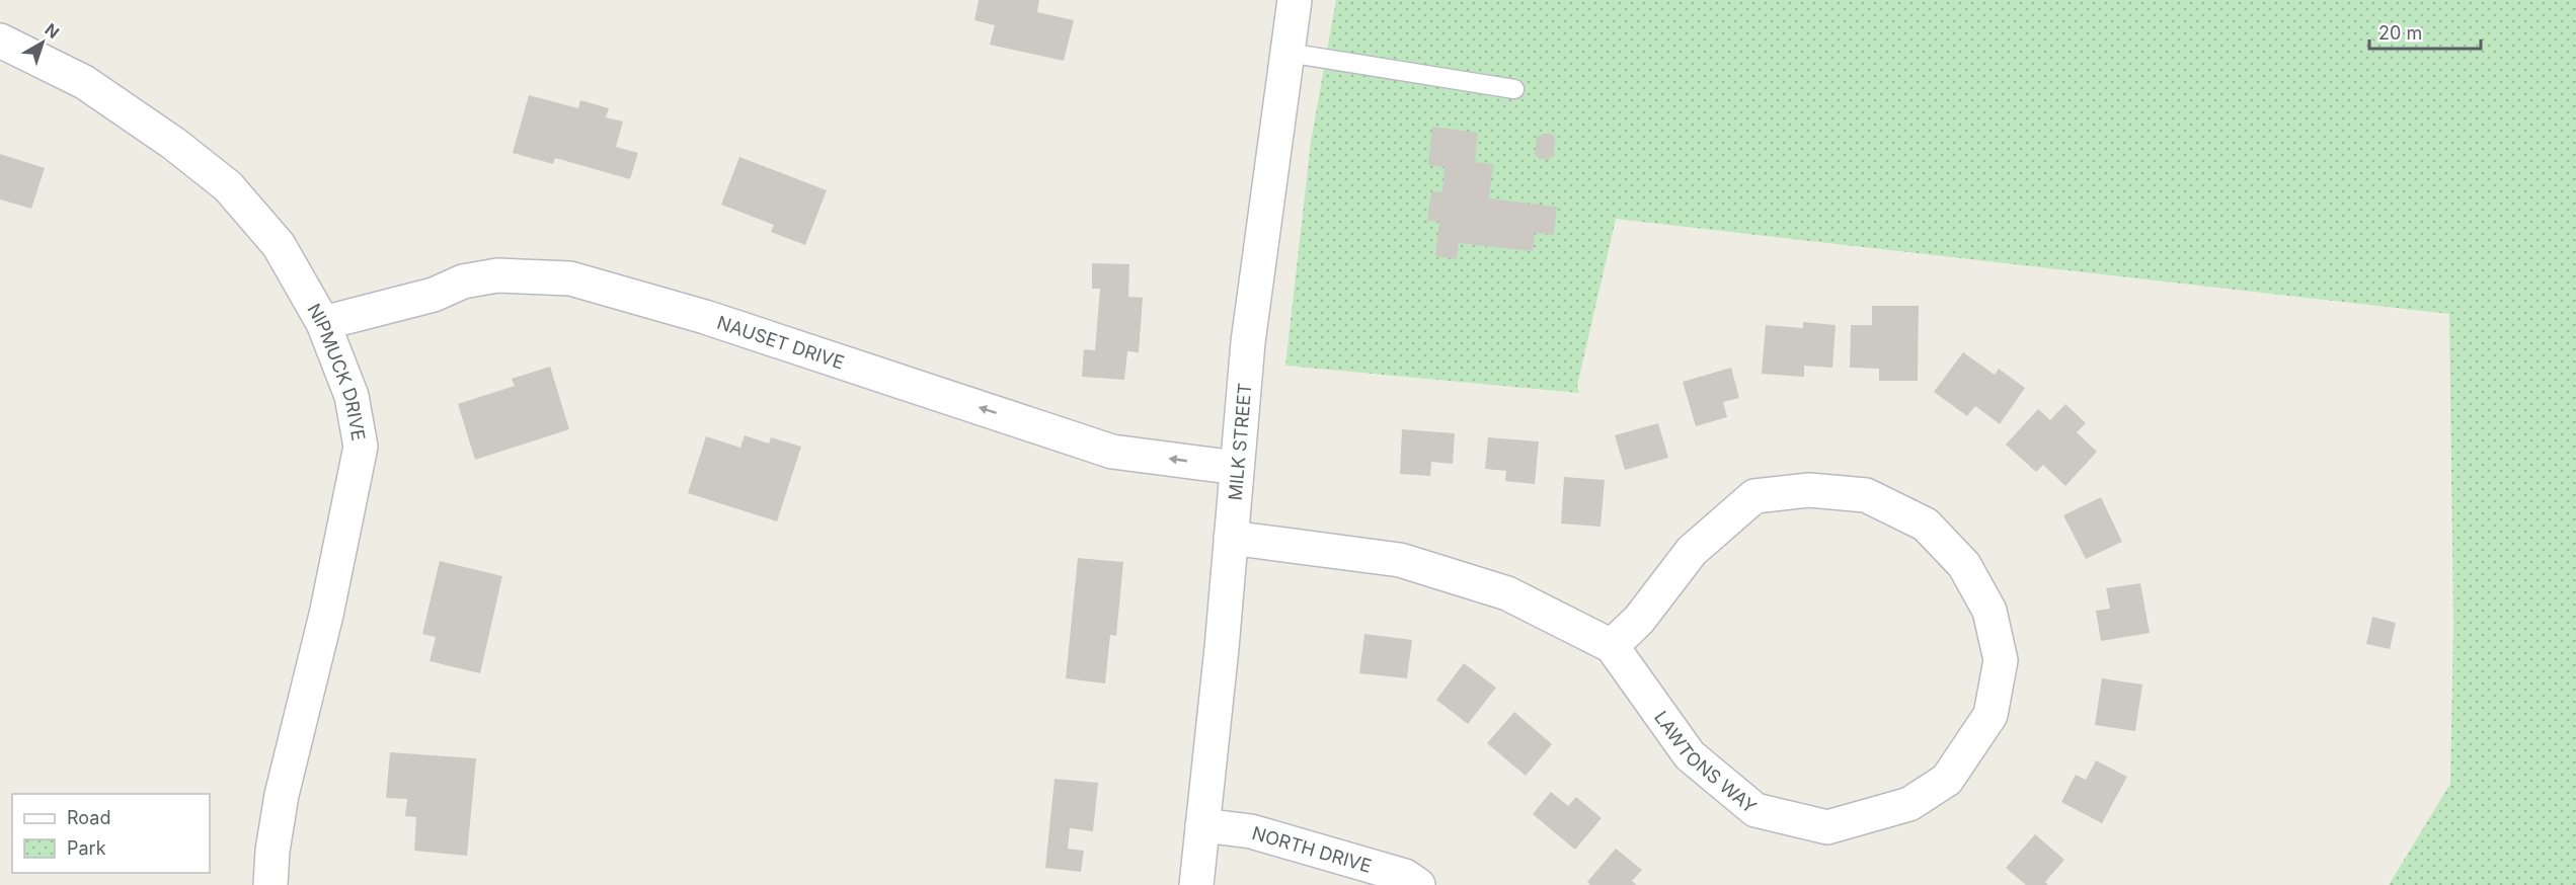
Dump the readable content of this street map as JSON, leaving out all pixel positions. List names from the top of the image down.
{
  "streets": {
    "street": [
      "NAUSET DRIVE",
      "NIPMUCK DRIVE",
      "MILK STREET",
      "LAWTONS WAY",
      "NORTH DRIVE"
    ]
  },
  "crossings": [
    ["NAUSET DRIVE", "NIPMUCK DRIVE"],
    ["NAUSET DRIVE", "MILK STREET"],
    ["MILK STREET", "LAWTONS WAY"],
    ["MILK STREET", "NORTH DRIVE"]
  ],
  "one_way": ["NAUSET DRIVE"],
  "legend": ["Road", "Park"],
  "scale_bar": "20 m",
  "north": "top right"
}
